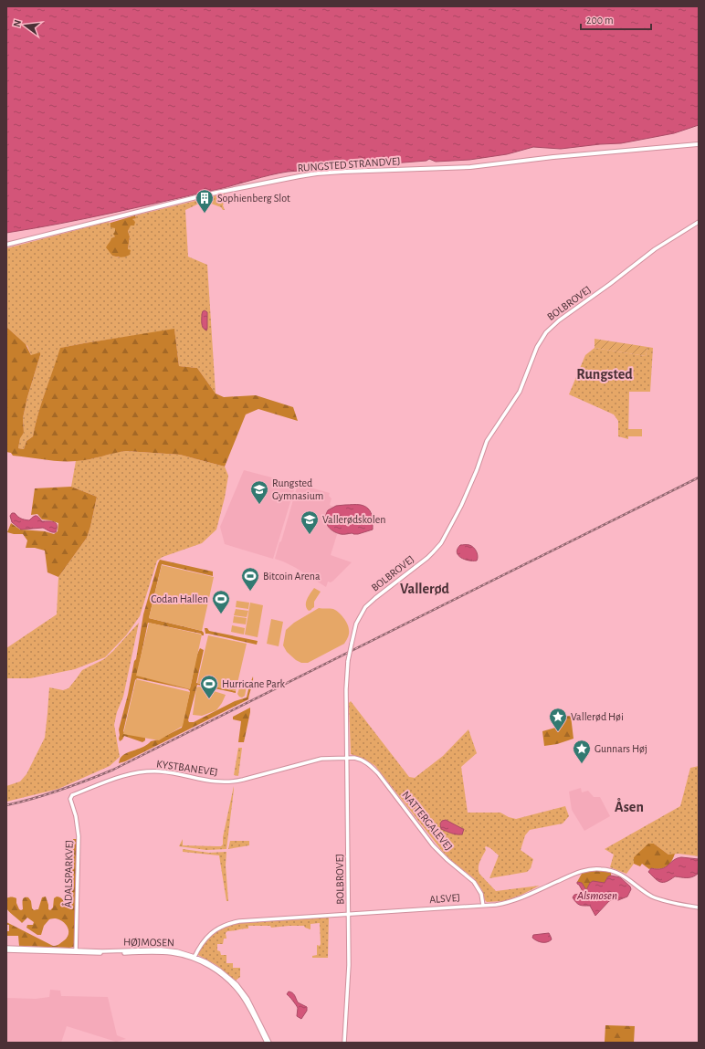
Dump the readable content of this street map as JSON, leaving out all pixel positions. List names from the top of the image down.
{
  "streets": {
    "main road": ["RUNGSTED STRANDVEJ"],
    "street": [
      "BOLBROVEJ",
      "KYSTBANEVEJ",
      "NATTERGALEVEJ",
      "ÅDALSPARKVEJ",
      "ALSVEJ",
      "HØJMOSEN"
    ]
  },
  "crossings": [
    ["BOLBROVEJ", "KYSTBANEVEJ"],
    ["BOLBROVEJ", "NATTERGALEVEJ"],
    ["BOLBROVEJ", "ALSVEJ"],
    ["KYSTBANEVEJ", "NATTERGALEVEJ"],
    ["KYSTBANEVEJ", "ÅDALSPARKVEJ"],
    ["NATTERGALEVEJ", "ALSVEJ"],
    ["ÅDALSPARKVEJ", "HØJMOSEN"],
    ["ALSVEJ", "HØJMOSEN"]
  ],
  "districts": ["Rungsted", "Vallerød", "Åsen"],
  "water": ["Alsmosen"],
  "places": {
    "building": ["Sophienberg Slot"],
    "school or university": ["Rungsted Gymnasium", "Vallerødskolen"],
    "sports": ["Bitcoin Arena", "Codan Hallen", "Hurricane Park"],
    "place": ["Vallerød Høi", "Gunnars Høj"]
  },
  "scale_bar": "200 m",
  "north": "left"
}
